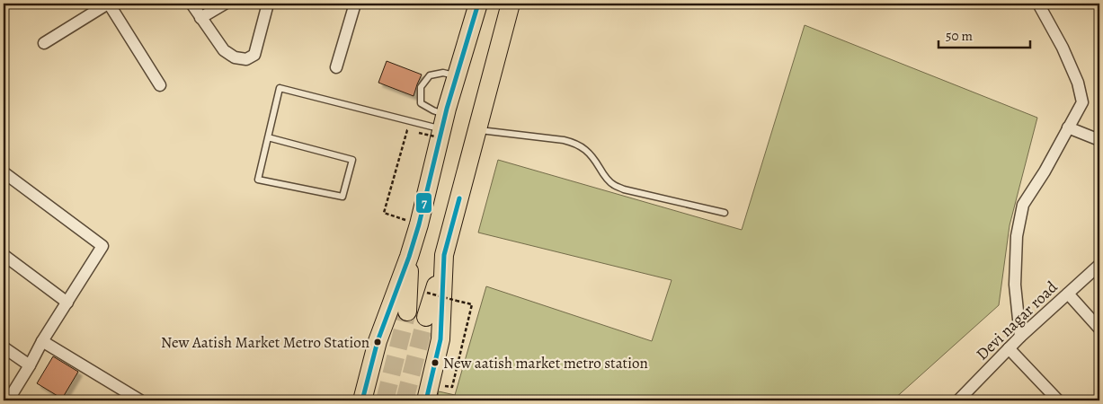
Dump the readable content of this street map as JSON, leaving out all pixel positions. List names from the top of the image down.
{
  "streets": {
    "street": ["Devi nagar road"]
  },
  "places": ["New Aatish Market Metro Station", "New aatish market metro station"],
  "lines": ["transit line 7"],
  "scale_bar": "50 m"
}
